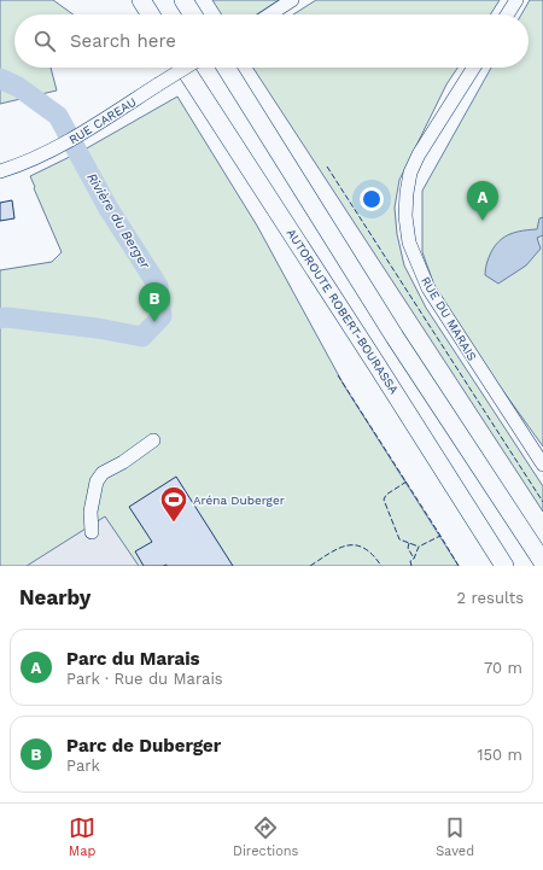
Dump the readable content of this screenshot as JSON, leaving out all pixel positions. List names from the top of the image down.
{
  "streets": {
    "highway": ["AUTOROUTE ROBERT-BOURASSA"],
    "street": ["RUE CAREAU", "RUE DU MARAIS"]
  },
  "water": ["Rivière du Berger"],
  "places": {
    "sports": ["Aréna Duberger"]
  },
  "page": {
    "search": "Search here",
    "pins": ["A", "B"],
    "heading": ["Nearby", "2 results"],
    "list": [
      {
        "mark": "A",
        "name": "Parc du Marais",
        "note": "Park · Rue du Marais",
        "value": "70 m"
      },
      {
        "mark": "B",
        "name": "Parc de Duberger",
        "note": "Park",
        "value": "150 m"
      }
    ],
    "nav": ["Map", "Directions", "Saved"]
  }
}
